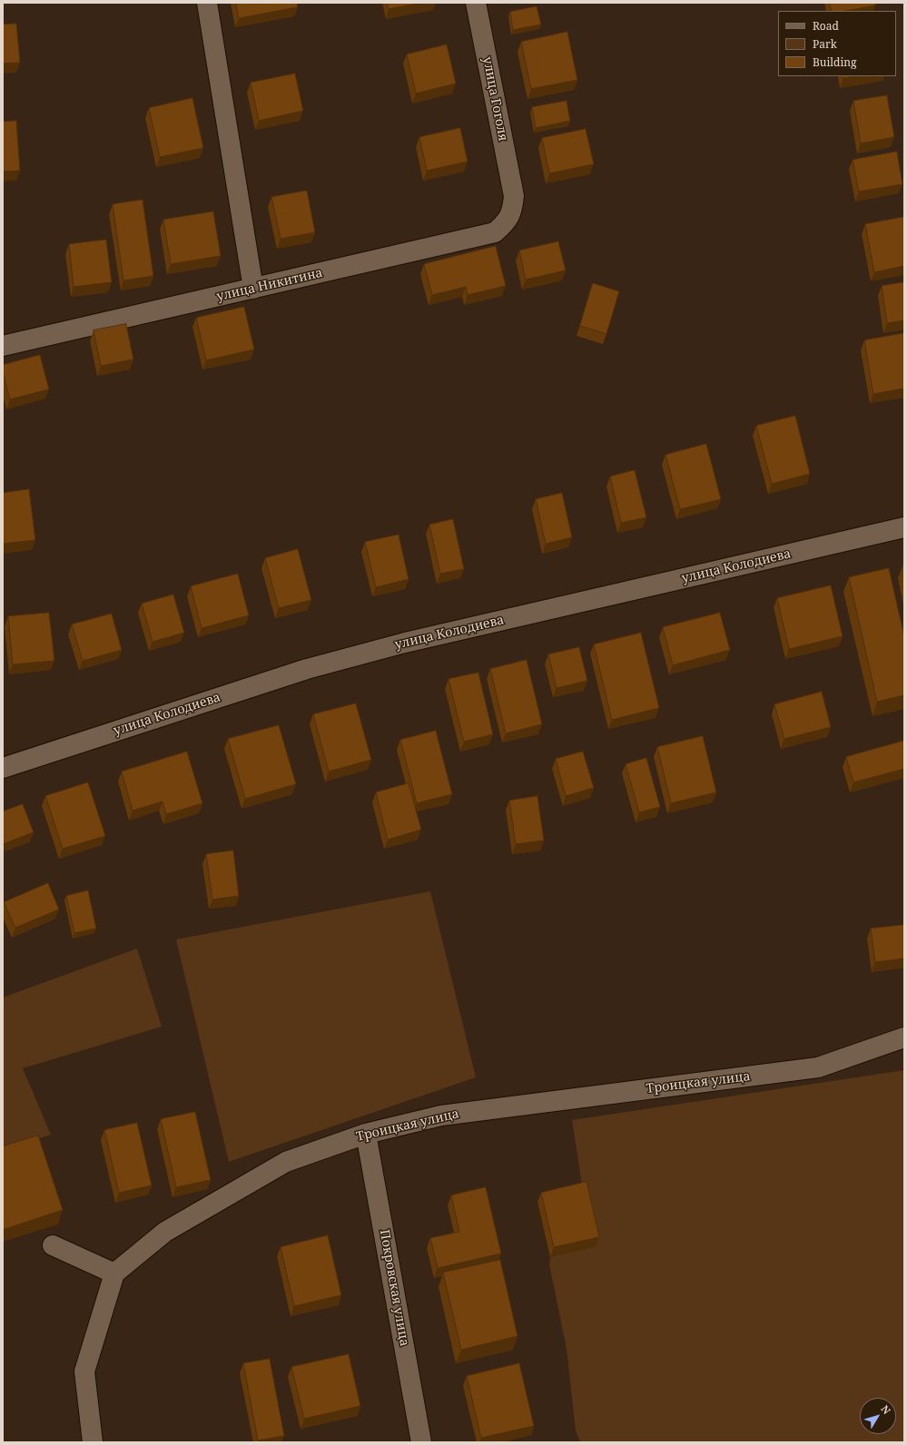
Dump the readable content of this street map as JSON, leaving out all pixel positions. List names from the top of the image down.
{
  "streets": {
    "street": [
      "улица Гоголя",
      "улица Никитина",
      "улица Колодиева",
      "Троицкая улица",
      "Покровская улица"
    ]
  },
  "crossings": [
    ["улица Гоголя", "улица Никитина"],
    ["Троицкая улица", "Покровская улица"]
  ],
  "legend": ["Road", "Park", "Building"],
  "north": "top right"
}
